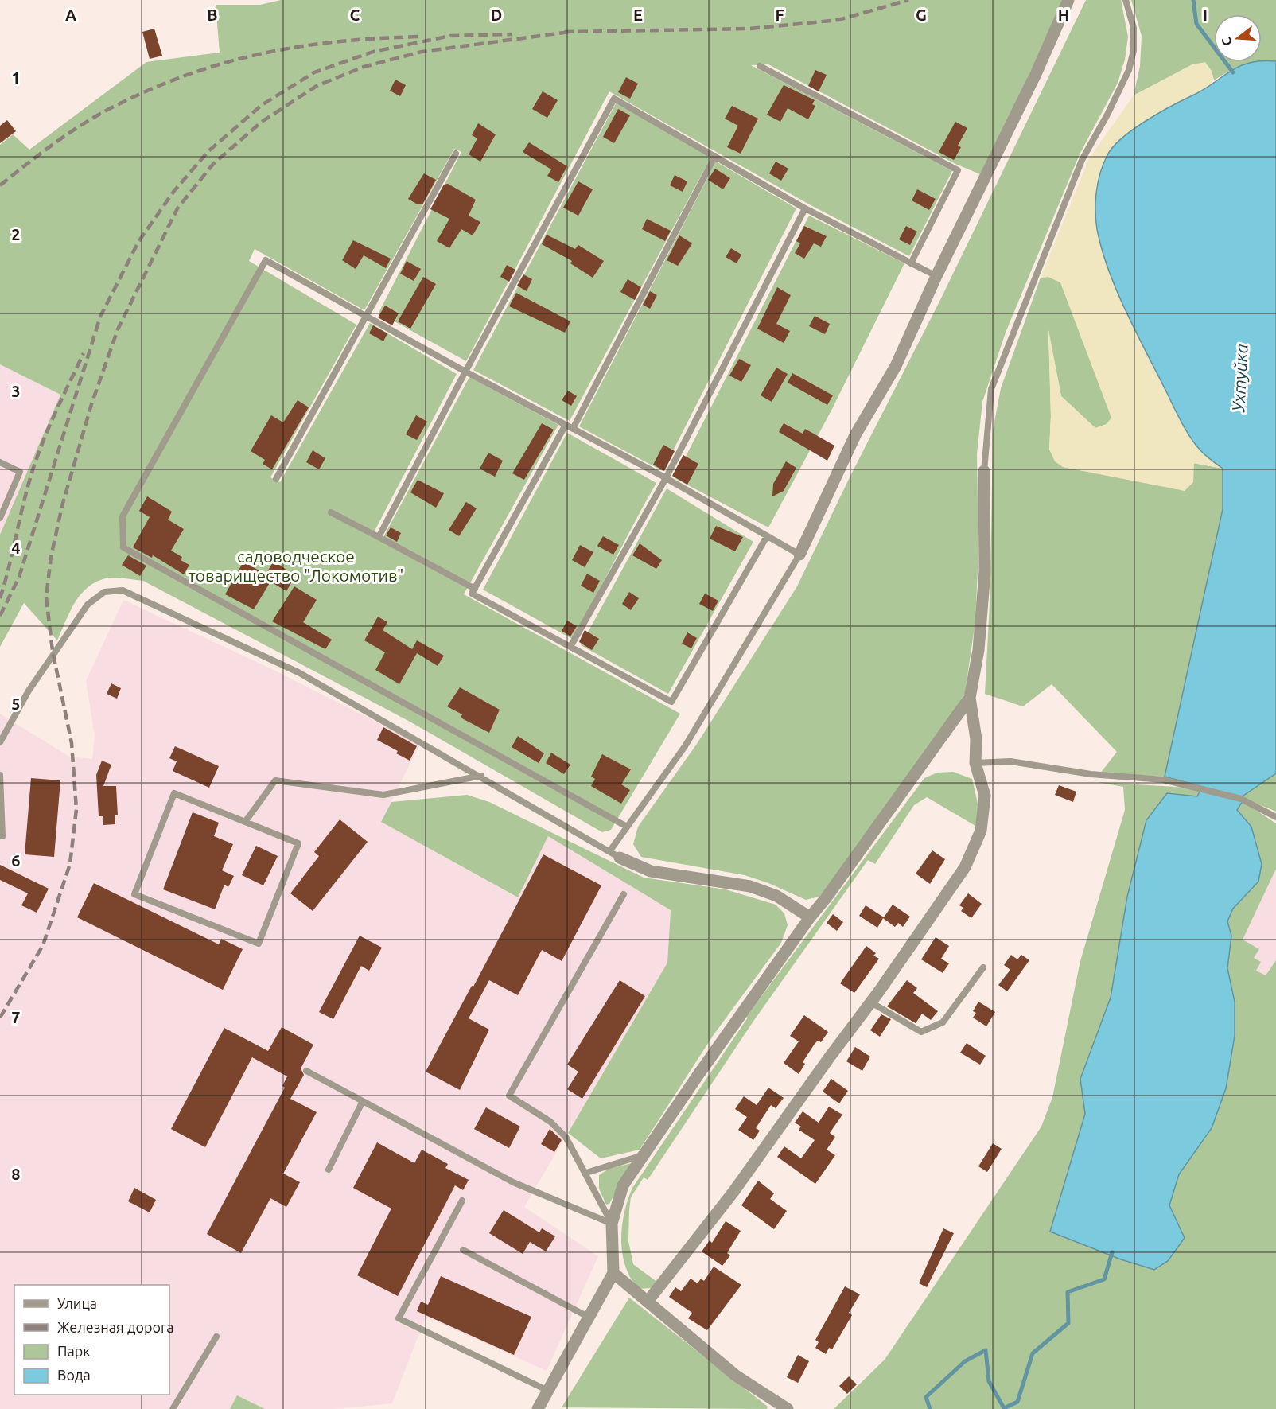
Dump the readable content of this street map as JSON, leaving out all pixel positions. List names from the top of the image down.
{
  "water": ["Ухтуйка"],
  "parks": ["садоводческое товарищество \"Локомотив\""],
  "legend": [
    "Улица",
    "Железная дорога",
    "Парк",
    "Вода"
  ],
  "north": "left",
  "grid": {
    "columns": [
      "A",
      "B",
      "C",
      "D",
      "E",
      "F",
      "G",
      "H",
      "I"
    ],
    "rows": [
      "1",
      "2",
      "3",
      "4",
      "5",
      "6",
      "7",
      "8"
    ]
  }
}
